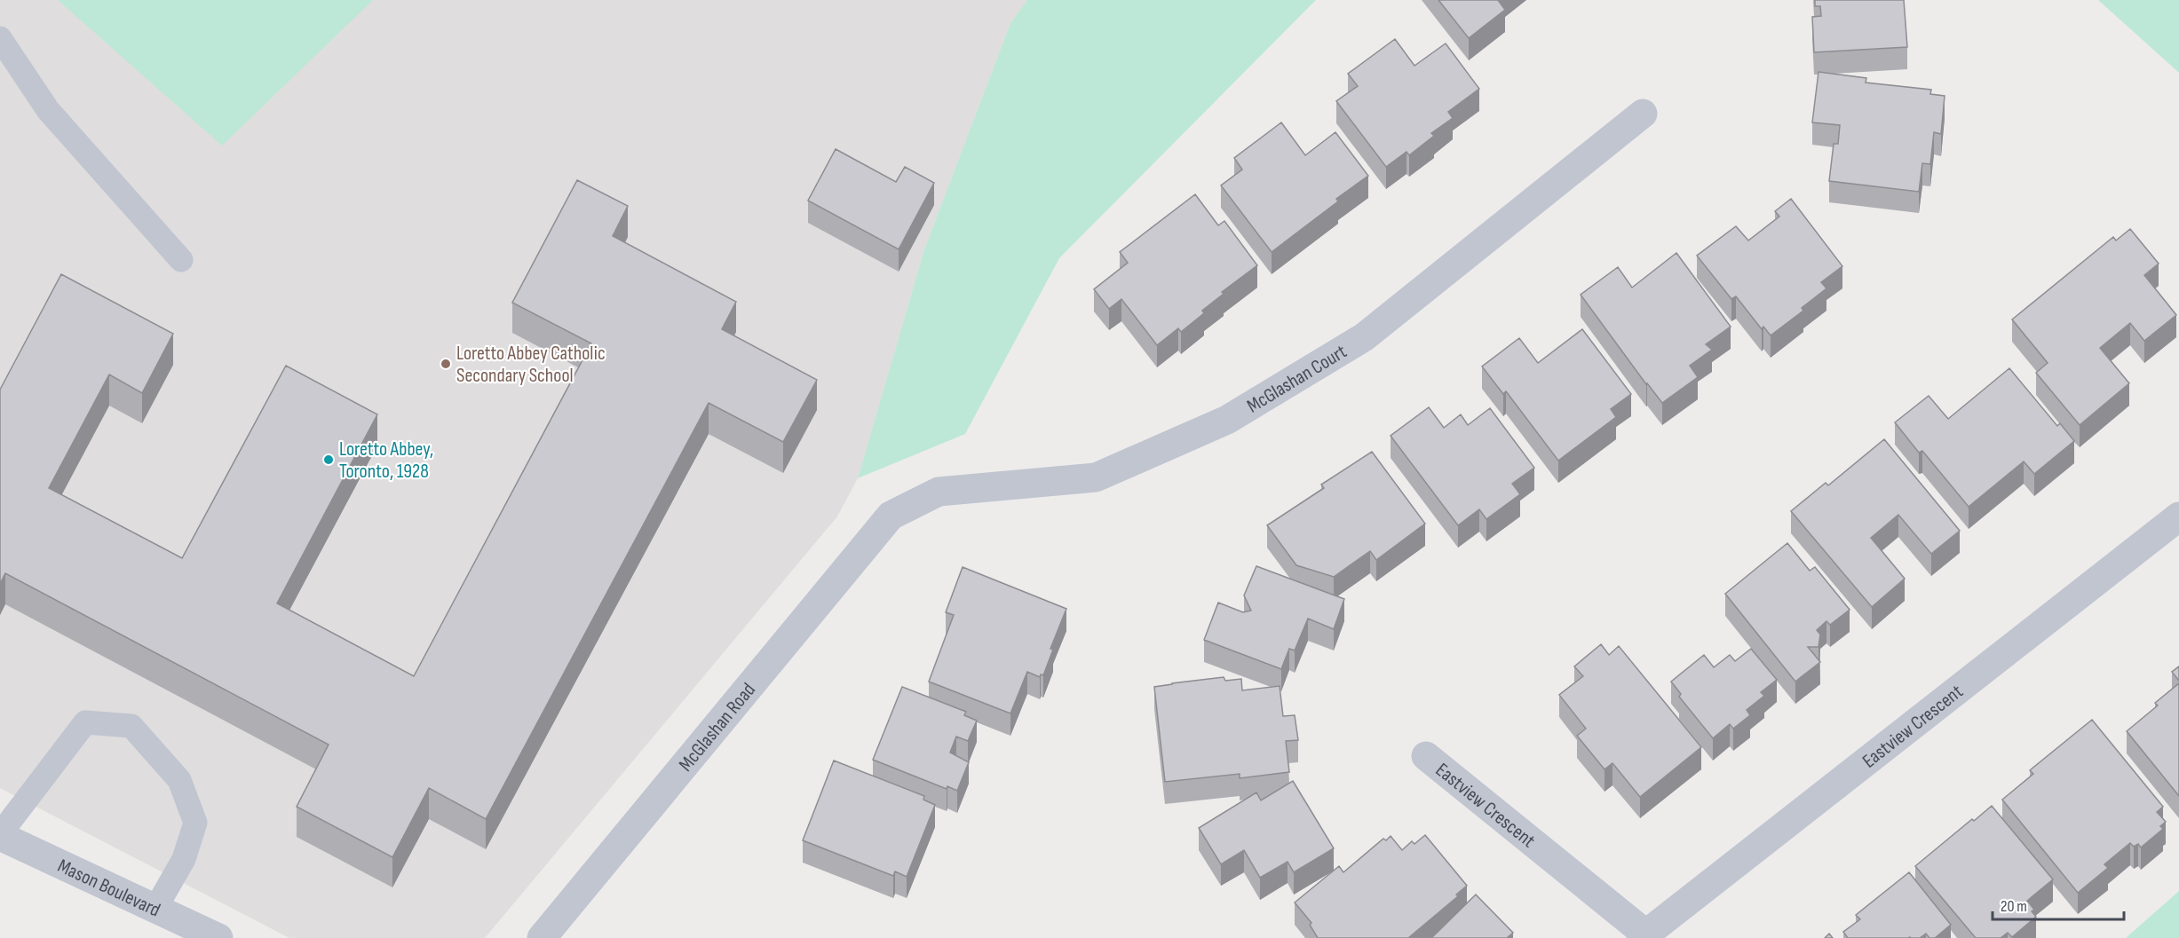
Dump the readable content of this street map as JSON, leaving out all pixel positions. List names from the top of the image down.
{
  "streets": {
    "street": [
      "McGlashan Court",
      "Eastview Crescent",
      "McGlashan Road",
      "Mason Boulevard"
    ]
  },
  "crossings": [
    ["McGlashan Court", "McGlashan Road"]
  ],
  "places": ["Loretto Abbey Catholic Secondary School", "Loretto Abbey, Toronto, 1928"],
  "scale_bar": "20 m"
}
